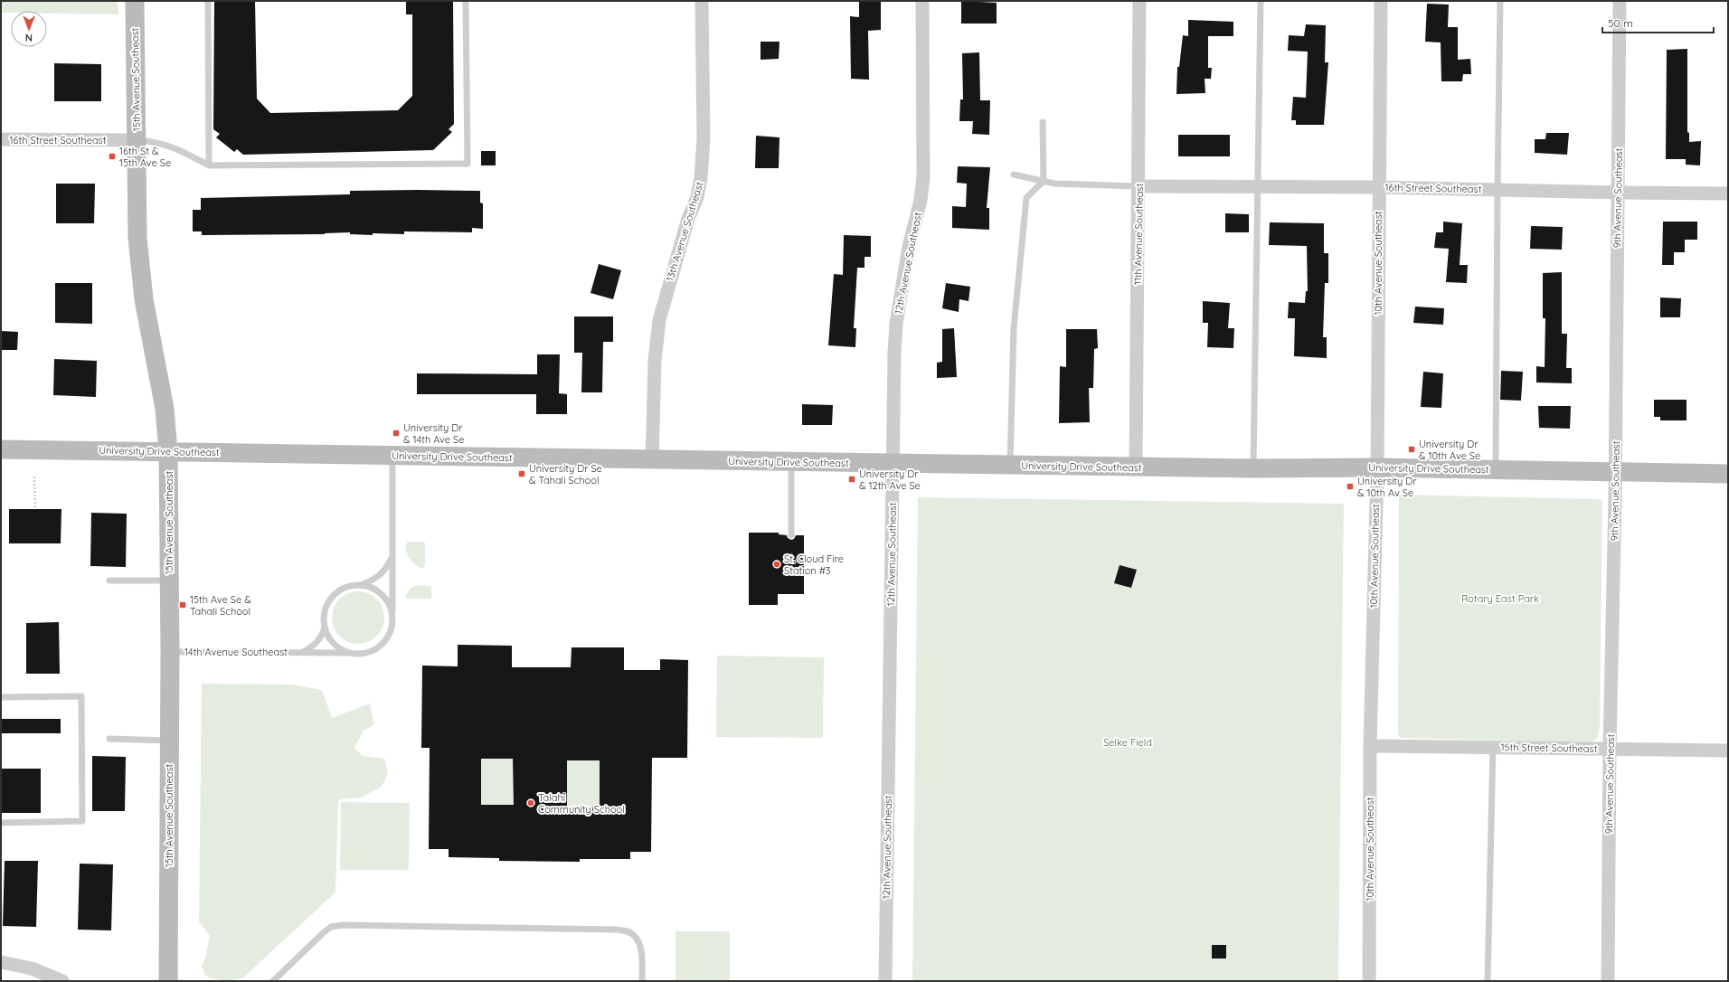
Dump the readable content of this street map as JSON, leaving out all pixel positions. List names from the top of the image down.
{
  "streets": {
    "street": [
      "15th Avenue Southeast",
      "16th Street Southeast",
      "9th Avenue Southeast",
      "13th Avenue Southeast",
      "11th Avenue Southeast",
      "12th Avenue Southeast",
      "10th Avenue Southeast",
      "University Drive Southeast",
      "15th Street Southeast"
    ],
    "lane": ["14th Avenue Southeast"]
  },
  "crossings": [
    ["15th Avenue Southeast", "16th Street Southeast"],
    ["15th Avenue Southeast", "University Drive Southeast"],
    ["15th Avenue Southeast", "14th Avenue Southeast"],
    ["16th Street Southeast", "9th Avenue Southeast"],
    ["16th Street Southeast", "11th Avenue Southeast"],
    ["16th Street Southeast", "10th Avenue Southeast"],
    ["9th Avenue Southeast", "University Drive Southeast"],
    ["9th Avenue Southeast", "15th Street Southeast"],
    ["13th Avenue Southeast", "University Drive Southeast"],
    ["11th Avenue Southeast", "University Drive Southeast"],
    ["12th Avenue Southeast", "University Drive Southeast"],
    ["10th Avenue Southeast", "University Drive Southeast"],
    ["10th Avenue Southeast", "15th Street Southeast"],
    ["University Drive Southeast", "14th Avenue Southeast"]
  ],
  "parks": ["Rotary East Park", "Selke Field"],
  "places": {
    "transit": [
      "16th St & 15th Ave Se",
      "University Dr & 14th Ave Se",
      "University Dr & 10th Ave Se",
      "University Dr Se & Tahali School",
      "University Dr & 12th Ave Se",
      "University Dr & 10th Av Se",
      "15th Ave Se & Tahali School"
    ],
    "other": ["St. Cloud Fire Station #3", "Talahi Community School"]
  },
  "scale_bar": "50 m",
  "north": "bottom"
}
